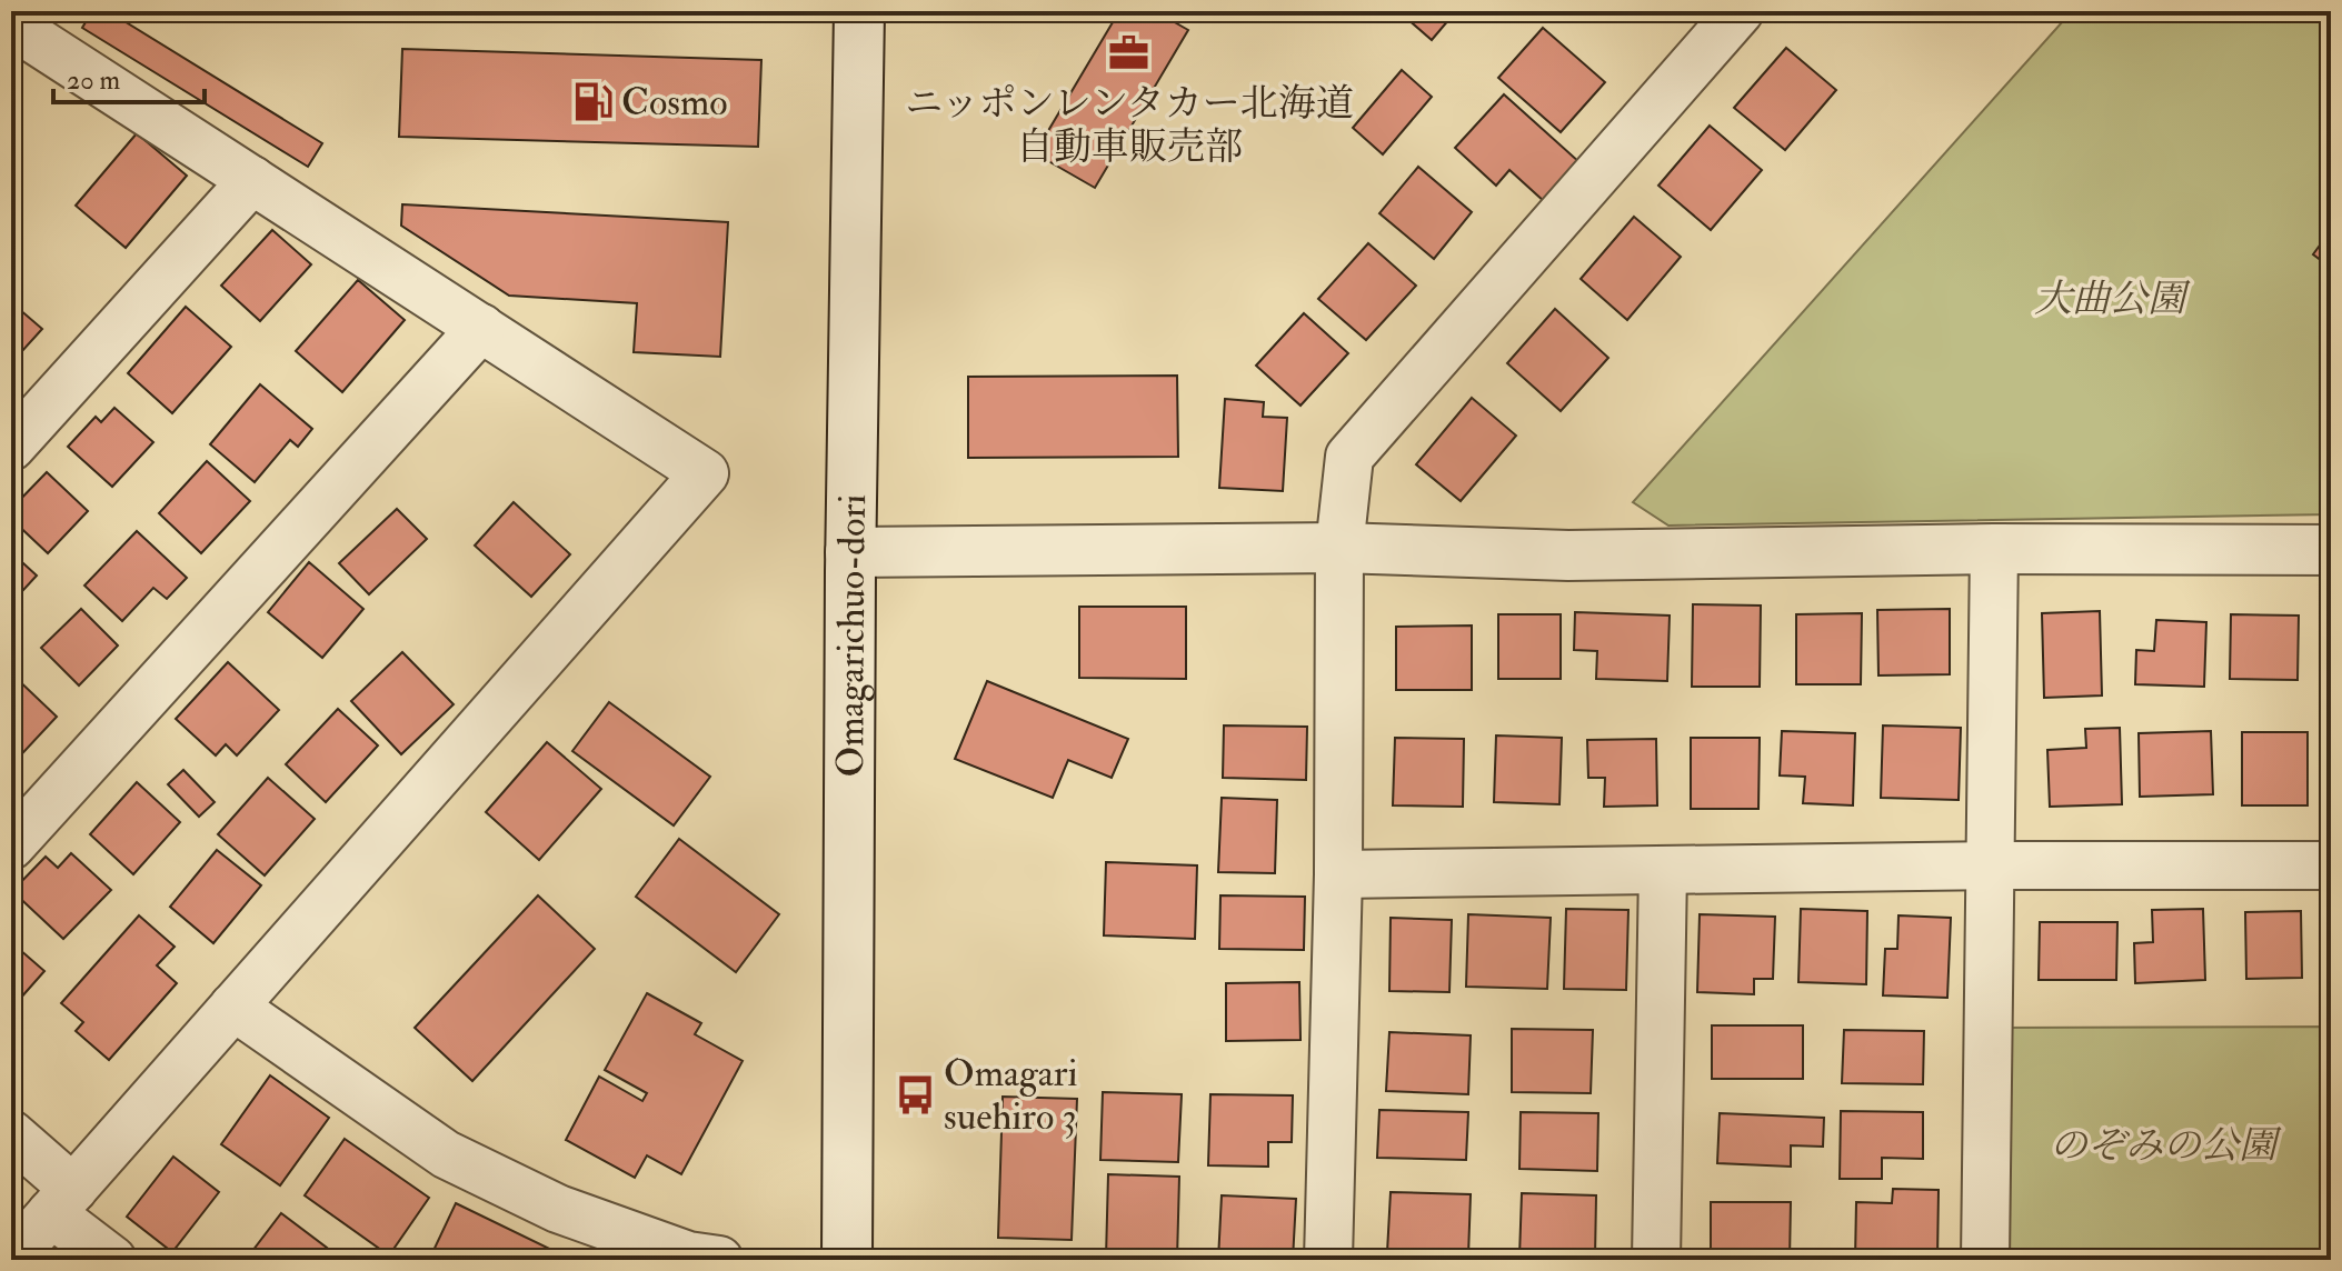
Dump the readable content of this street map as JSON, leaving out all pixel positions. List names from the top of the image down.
{
  "streets": {
    "street": ["Omagarichuo-dori"]
  },
  "parks": ["大曲公園", "のぞみの公園"],
  "places": {
    "office": ["ニッポンレンタカー北海道 自動車販売部"],
    "fuel station": ["Cosmo"],
    "bus stop": ["Omagari suehiro 3"]
  },
  "scale_bar": "20 m"
}
